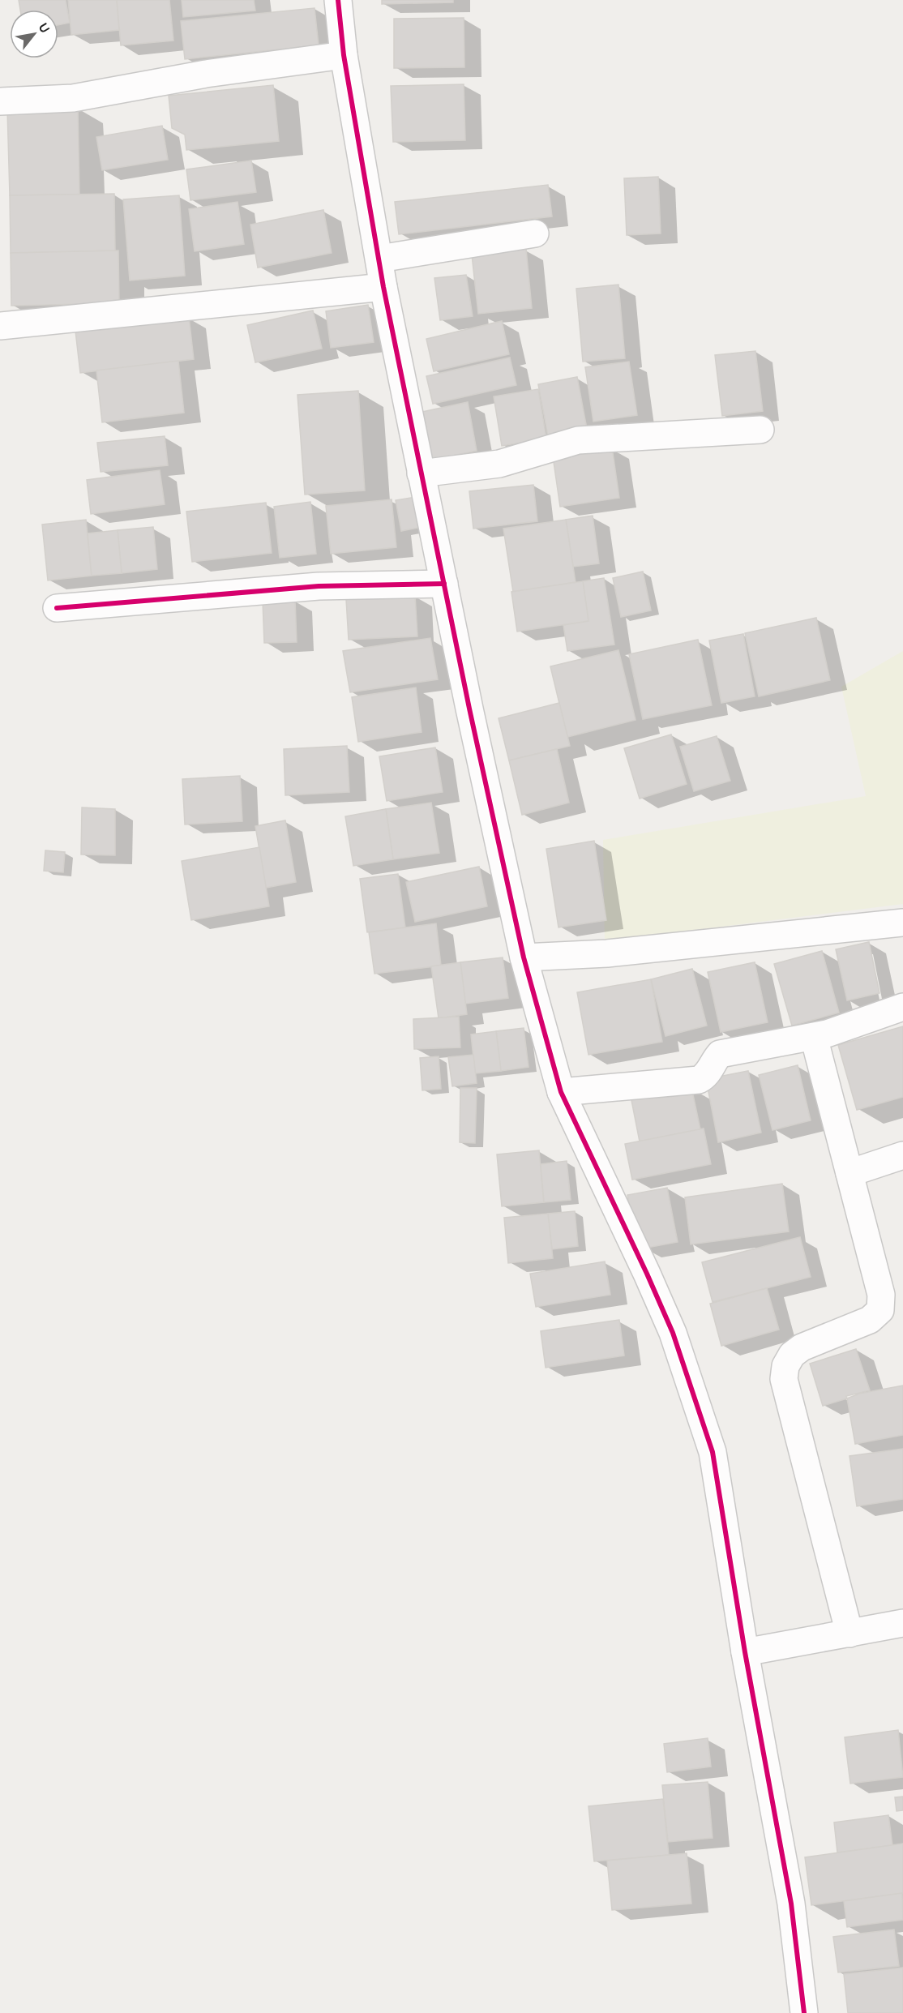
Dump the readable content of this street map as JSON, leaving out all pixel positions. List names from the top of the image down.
{
  "north": "top right"
}
